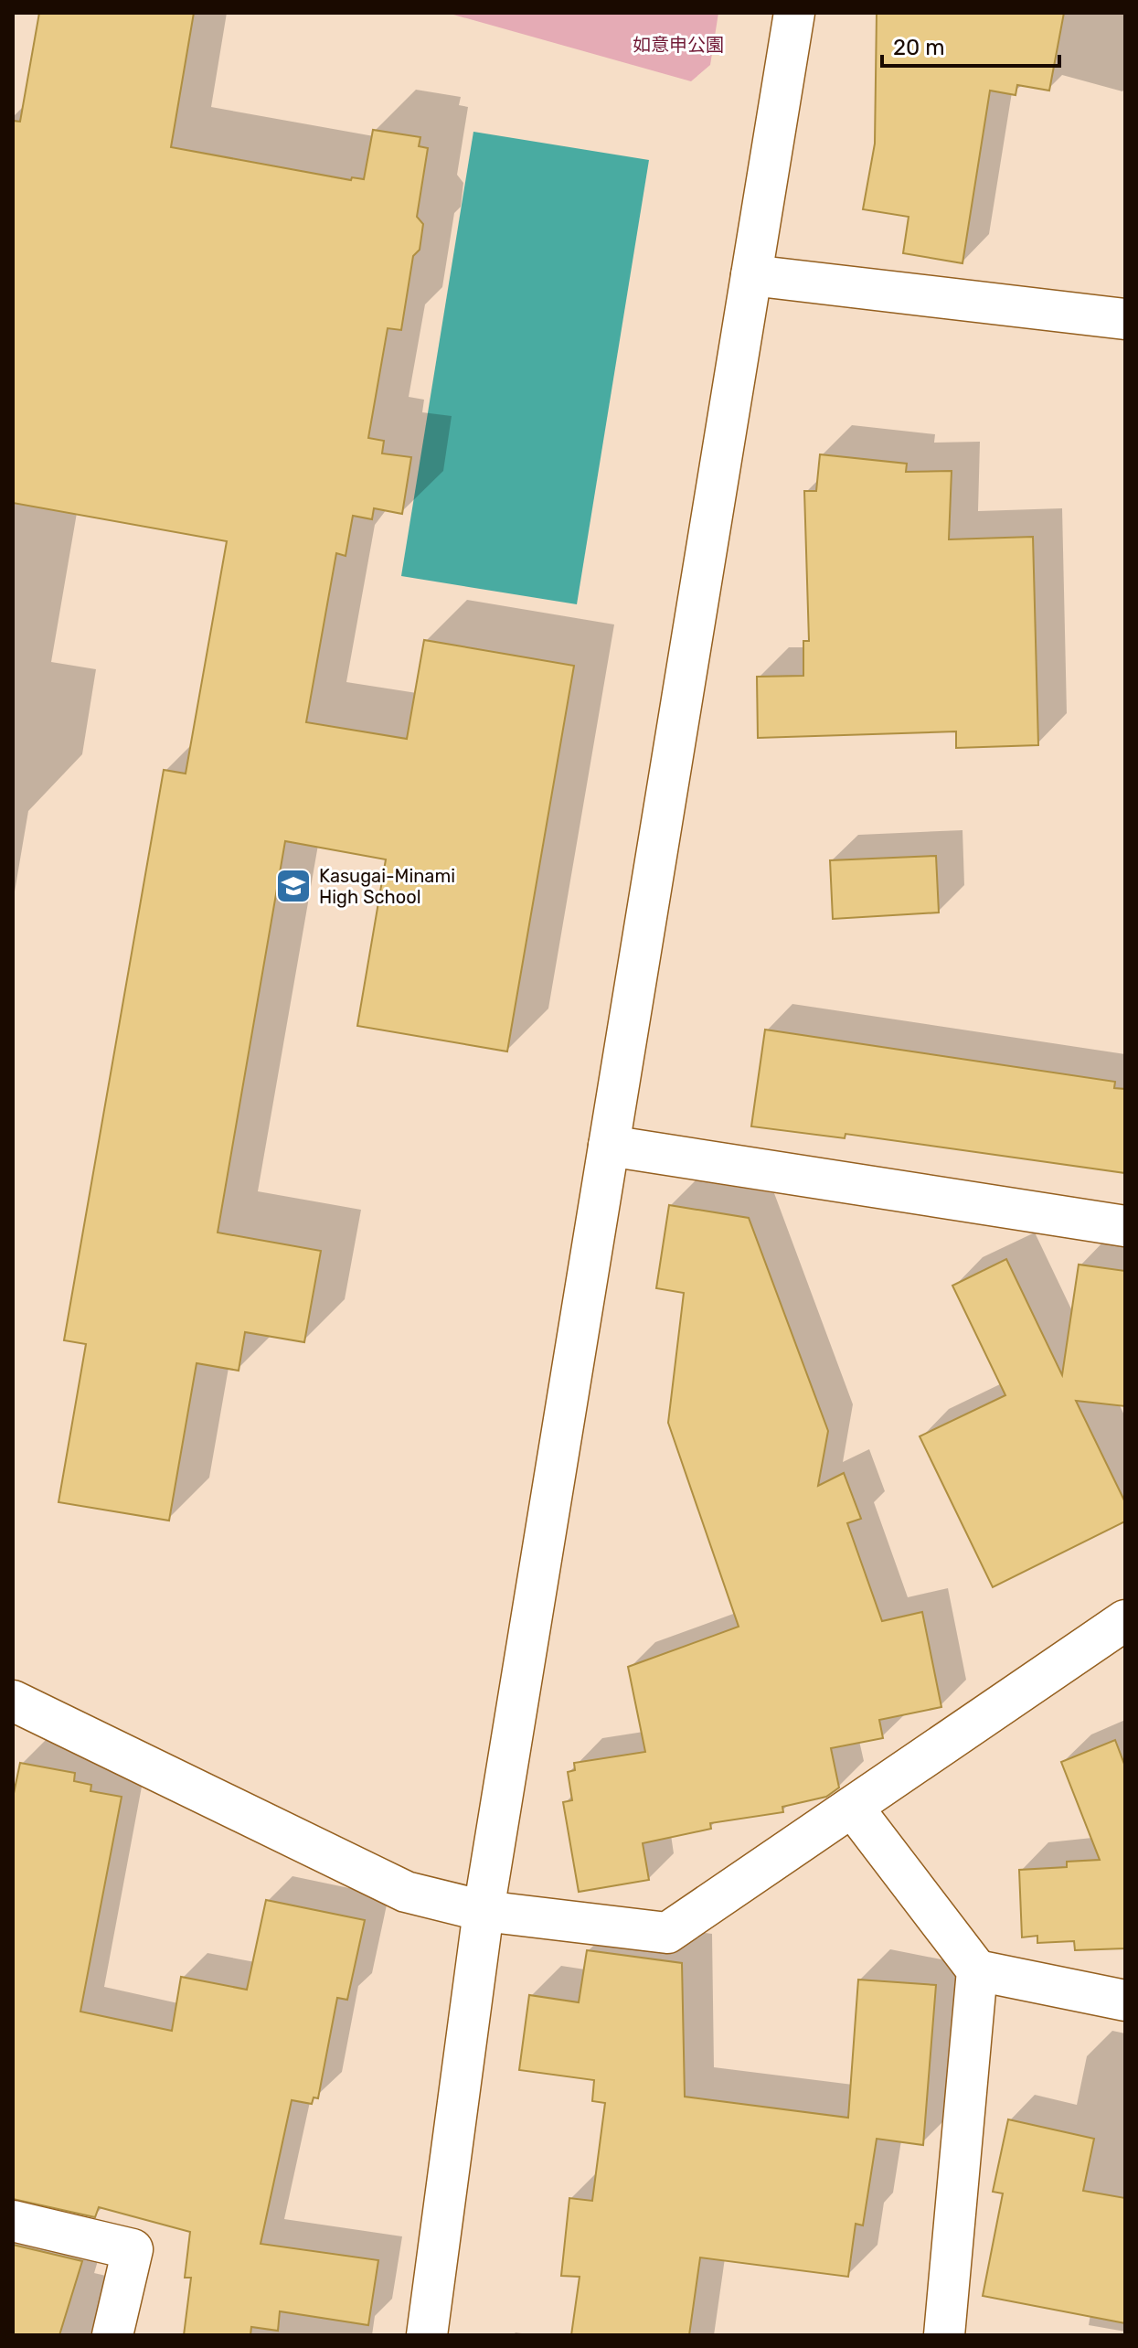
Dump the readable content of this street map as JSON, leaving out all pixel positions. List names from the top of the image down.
{
  "parks": ["如意申公園"],
  "places": {
    "school or university": ["Kasugai-Minami High School"]
  },
  "scale_bar": "20 m"
}
